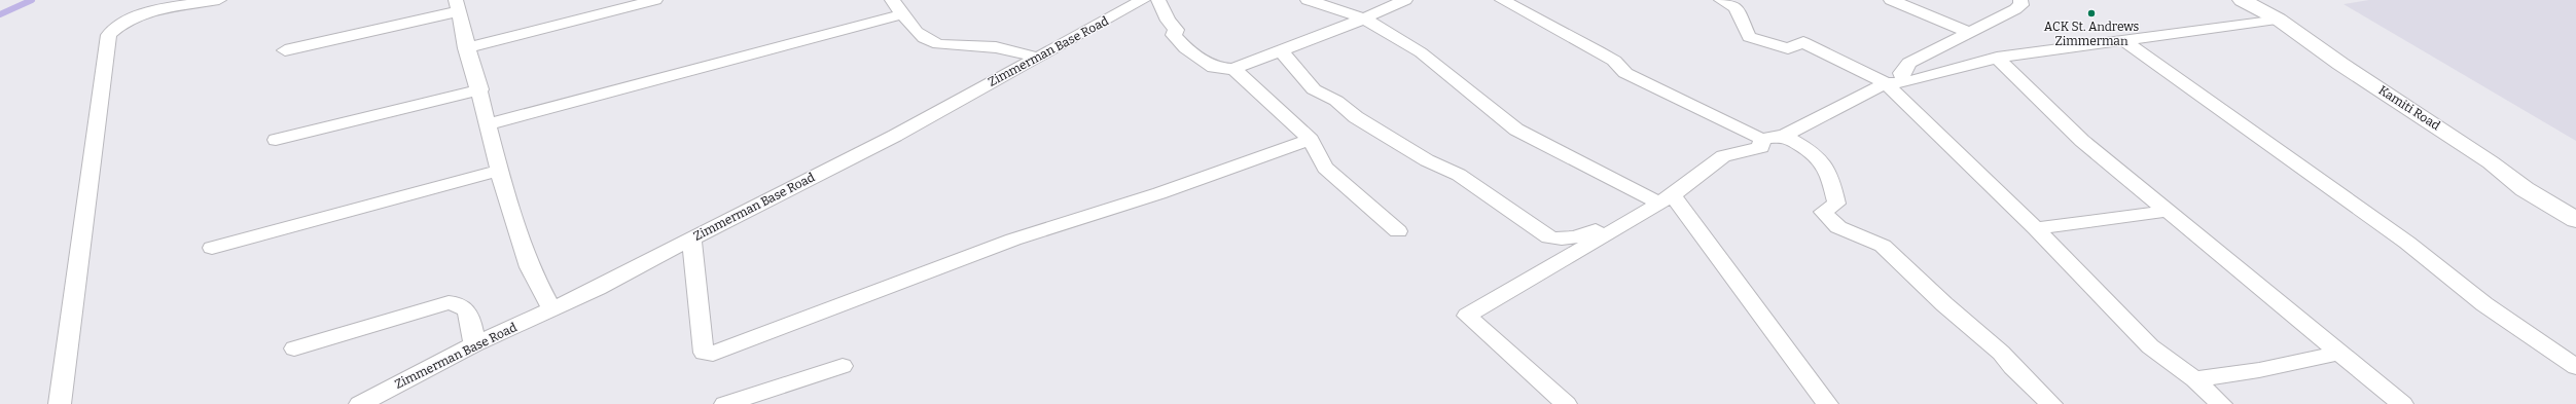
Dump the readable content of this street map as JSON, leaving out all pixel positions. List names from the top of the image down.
{
  "streets": {
    "main road": ["Kamiti Road"],
    "street": ["Zimmerman Base Road"]
  },
  "places": ["ACK St. Andrews Zimmerman"]
}
